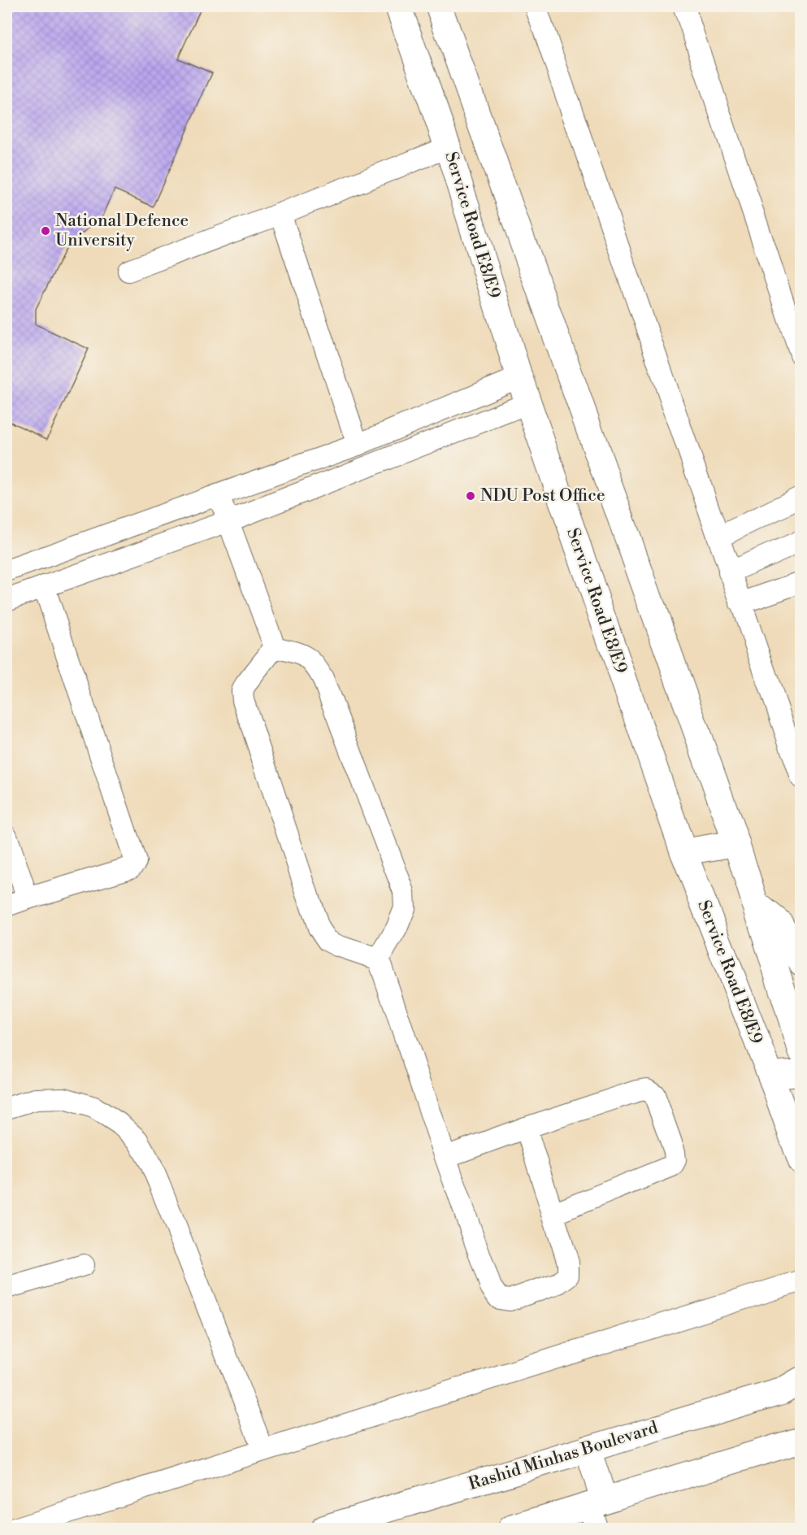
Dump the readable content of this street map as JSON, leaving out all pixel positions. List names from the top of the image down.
{
  "streets": {
    "street": ["Service Road E8/E9", "Rashid Minhas Boulevard"]
  },
  "places": ["National Defence University", "NDU Post Office"]
}
